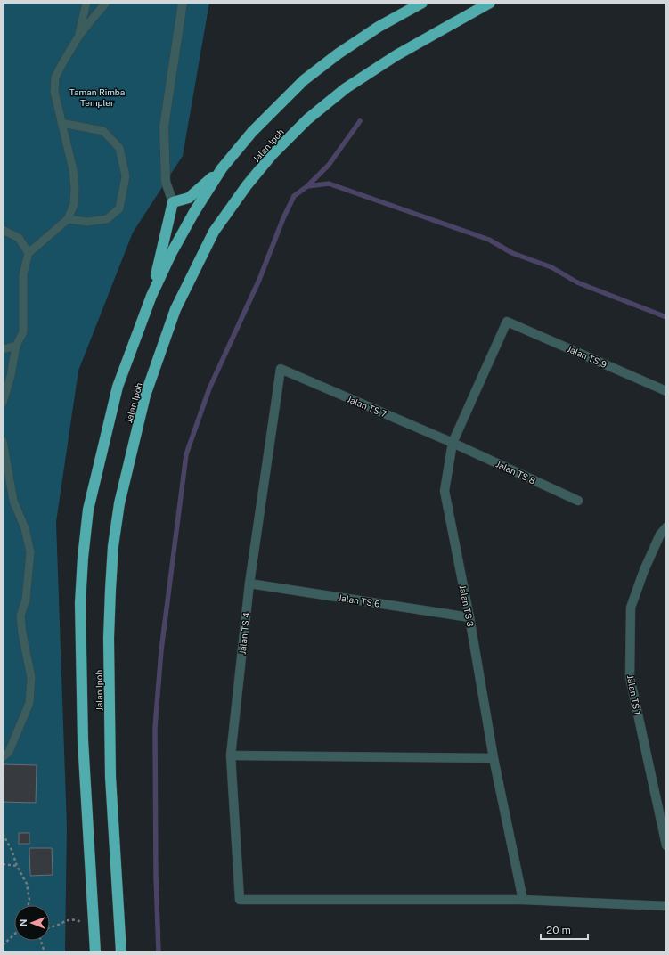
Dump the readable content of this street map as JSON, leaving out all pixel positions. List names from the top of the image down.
{
  "streets": {
    "highway": ["Jalan Ipoh"],
    "street": [
      "Jalan TS 9",
      "Jalan TS 7",
      "Jalan TS 8",
      "Jalan TS 6",
      "Jalan TS 3",
      "Jalan TS 4",
      "Jalan TS 1"
    ]
  },
  "crossings": [
    ["Jalan TS 9", "Jalan TS 3"],
    ["Jalan TS 7", "Jalan TS 8"],
    ["Jalan TS 7", "Jalan TS 3"],
    ["Jalan TS 7", "Jalan TS 4"],
    ["Jalan TS 8", "Jalan TS 3"],
    ["Jalan TS 6", "Jalan TS 3"],
    ["Jalan TS 6", "Jalan TS 4"],
    ["Jalan TS 3", "Jalan TS 4"]
  ],
  "parks": ["Taman Rimba Templer"],
  "scale_bar": "20 m",
  "north": "left"
}
